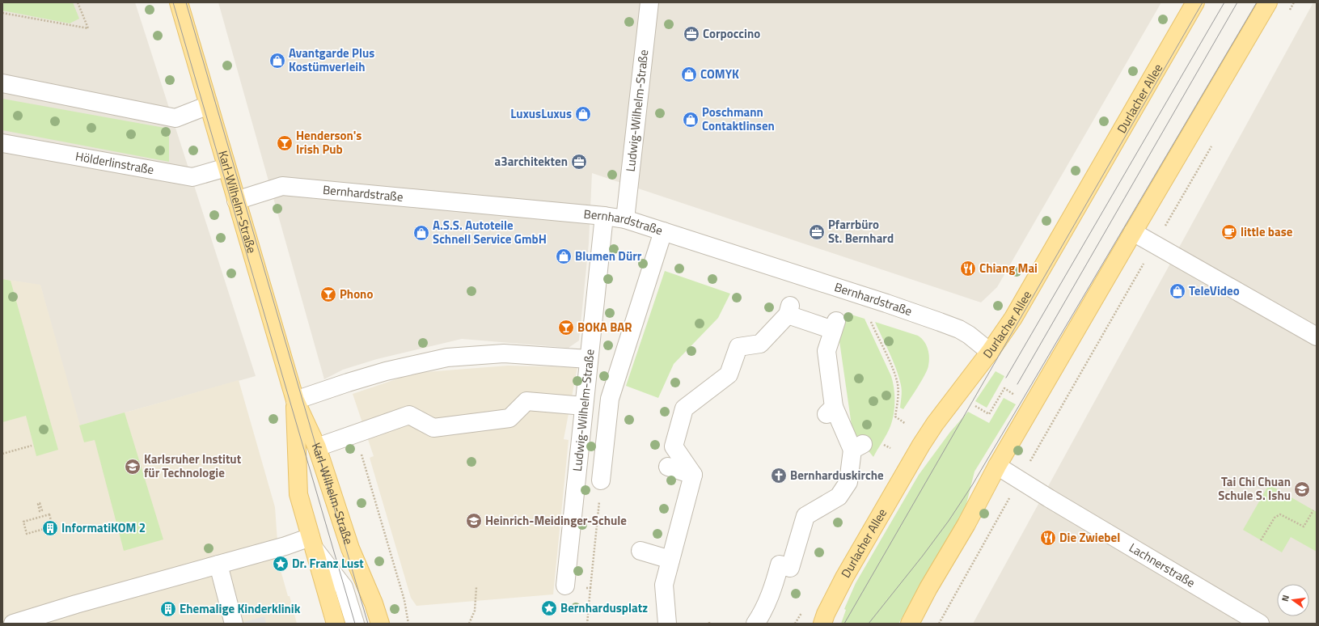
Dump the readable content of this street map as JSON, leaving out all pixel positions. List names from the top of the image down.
{
  "streets": {
    "main road": ["Durlacher Allee", "Karl-Wilhelm-Straße"],
    "street": [
      "Ludwig-Wilhelm-Straße",
      "Hölderlinstraße",
      "Bernhardstraße",
      "Lachnerstraße"
    ]
  },
  "crossings": [
    ["Durlacher Allee", "Bernhardstraße"],
    ["Ludwig-Wilhelm-Straße", "Bernhardstraße"],
    ["Hölderlinstraße", "Karl-Wilhelm-Straße"],
    ["Bernhardstraße", "Karl-Wilhelm-Straße"]
  ],
  "places": {
    "office": ["Corpoccino", "a3architekten", "Pfarrbüro St. Bernhard"],
    "shop": [
      "Avantgarde Plus Kostümverleih",
      "COMYK",
      "LuxusLuxus",
      "Poschmann Contaktlinsen",
      "A.S.S. Autoteile Schnell Service GmbH",
      "Blumen Dürr",
      "TeleVideo"
    ],
    "bar": ["Henderson's Irish Pub", "Phono", "BOKA BAR"],
    "cafe": ["little base"],
    "restaurant": ["Chiang Mai", "Die Zwiebel"],
    "school or university": ["Karlsruher Institut für Technologie", "Tai Chi Chuan Schule S. Ishu", "Heinrich-Meidinger-Schule"],
    "church": ["Bernharduskirche"],
    "building": ["InformatiKOM 2", "Ehemalige Kinderklinik"],
    "place": ["Dr. Franz Lust", "Bernhardusplatz"]
  },
  "north": "left"
}
